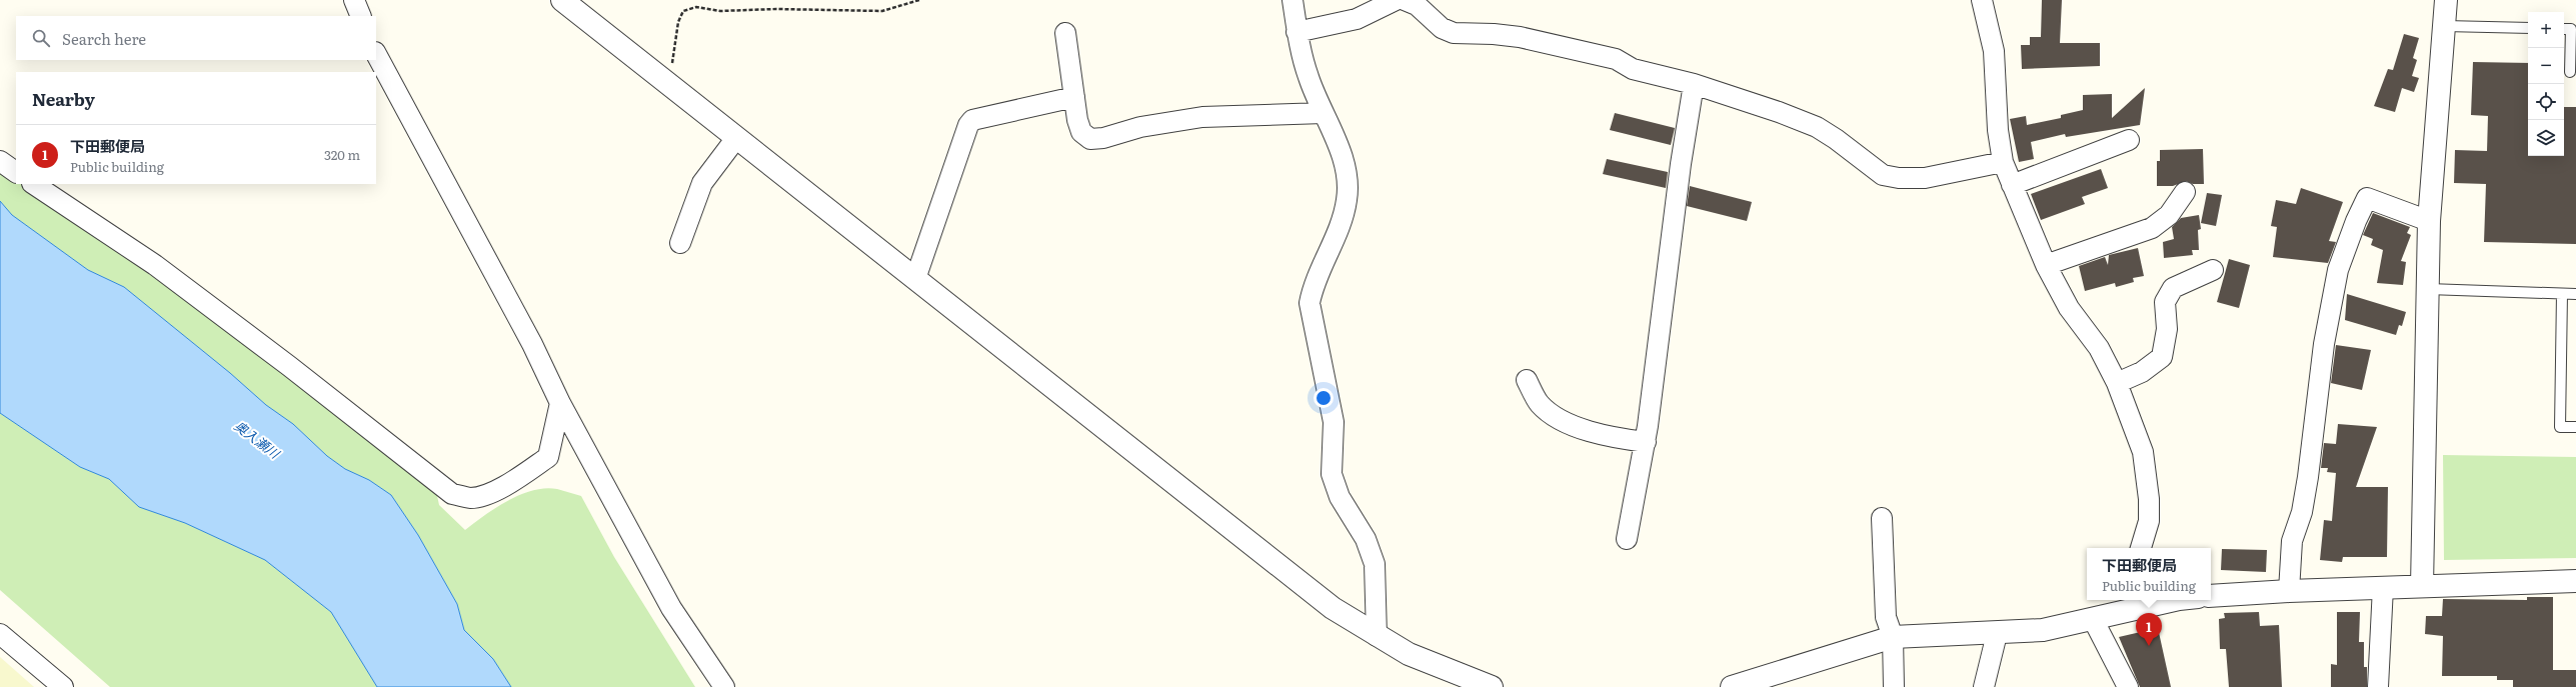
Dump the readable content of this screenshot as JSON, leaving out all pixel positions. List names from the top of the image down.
{
  "water": ["奥入瀬川"],
  "page": {
    "map_buttons": ["+", "−"],
    "search": "Search here",
    "heading": "Nearby",
    "list": [
      {
        "mark": "1",
        "name": "下田郵便局",
        "note": "Public building",
        "value": "320 m"
      }
    ],
    "popup": ["下田郵便局", "Public building"],
    "pins": "1"
  }
}
